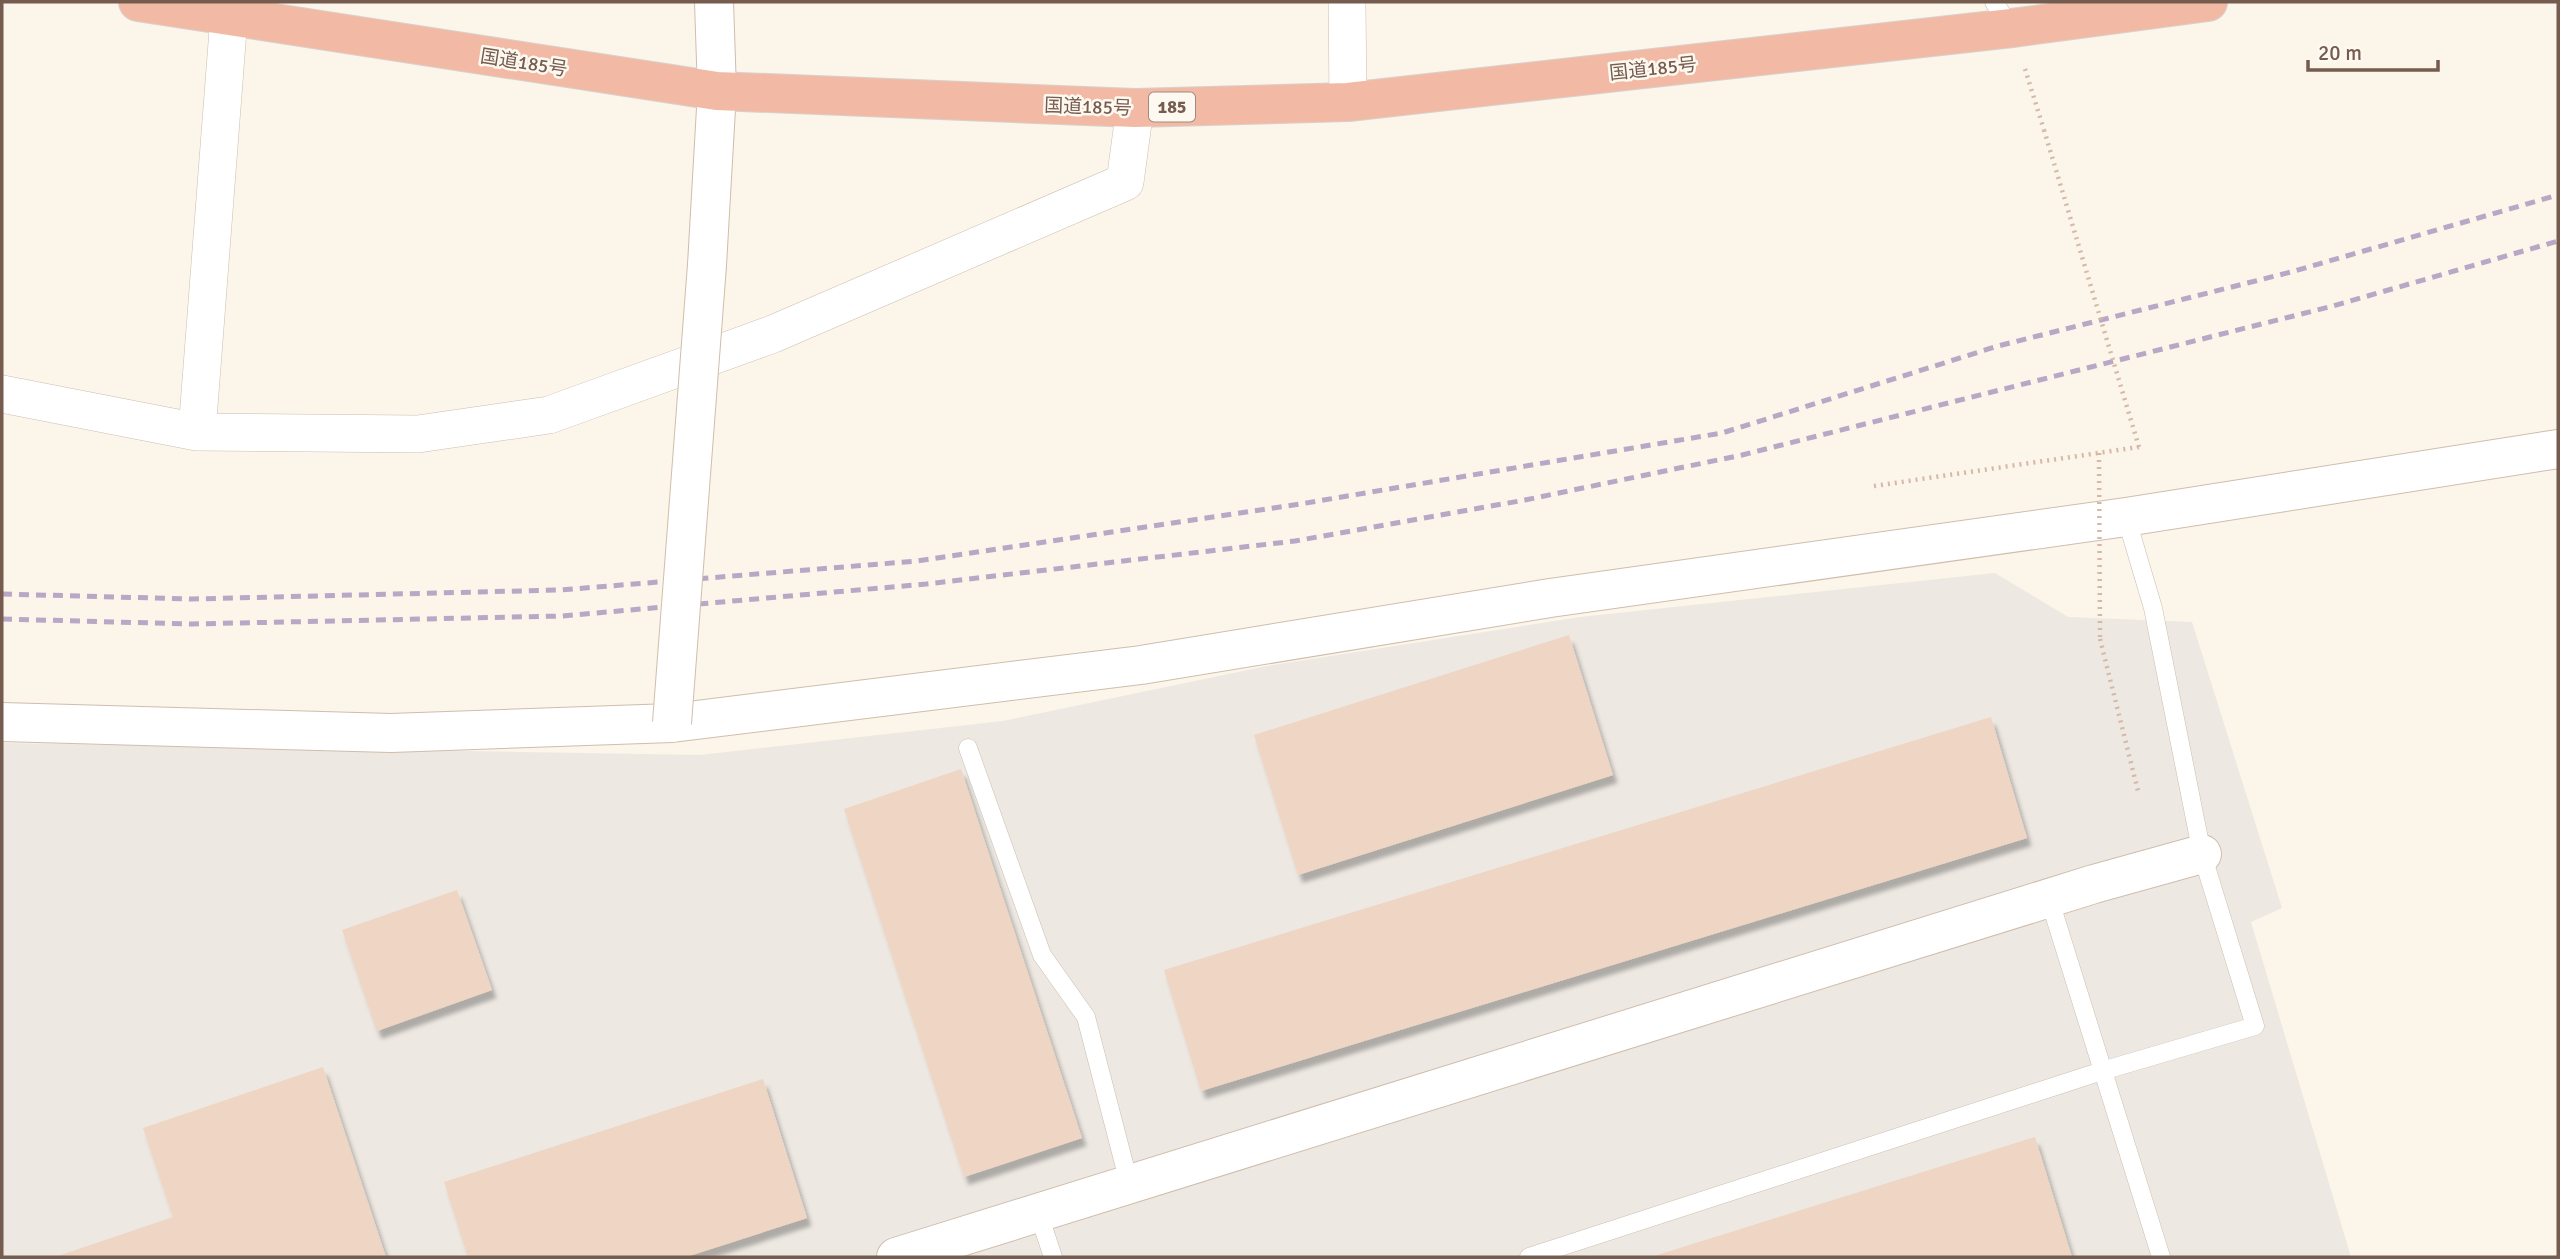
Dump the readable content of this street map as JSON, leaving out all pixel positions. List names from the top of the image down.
{
  "streets": {
    "highway": ["国道185号", "185"]
  },
  "scale_bar": "20 m"
}
